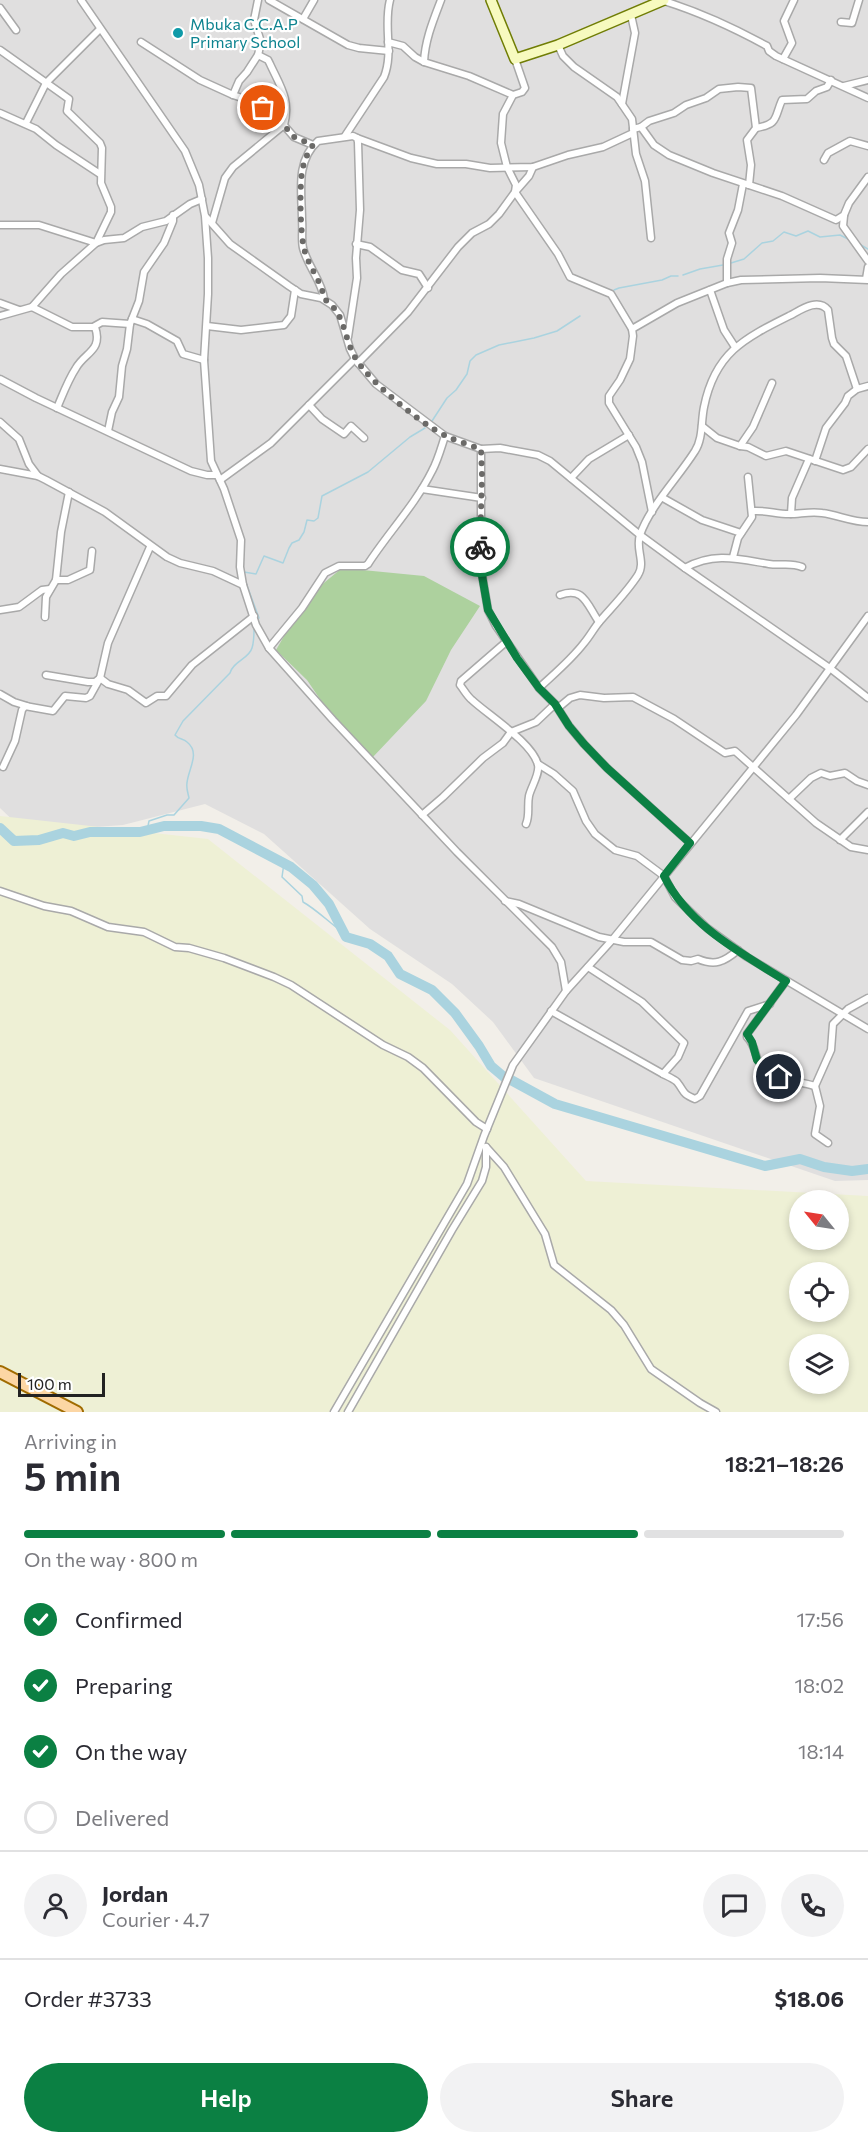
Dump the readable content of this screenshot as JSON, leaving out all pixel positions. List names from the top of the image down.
{
  "places": ["Mbuka C.C.A.P Primary School"],
  "scale_bar": "100 m",
  "north": "top left",
  "page": {
    "scale": "100 m",
    "heading": ["5 min", "Arriving in", "18:21–18:26"],
    "panel": [
      "Jordan",
      "Courier · 4.7",
      "Order #3733",
      "$18.06"
    ],
    "bar": "On the way · 800 m",
    "list": [
      ["Confirmed", "17:56"],
      ["Preparing", "18:02"],
      ["On the way", "18:14"],
      "Delivered"
    ],
    "buttons": ["Help", "Share"]
  }
}
